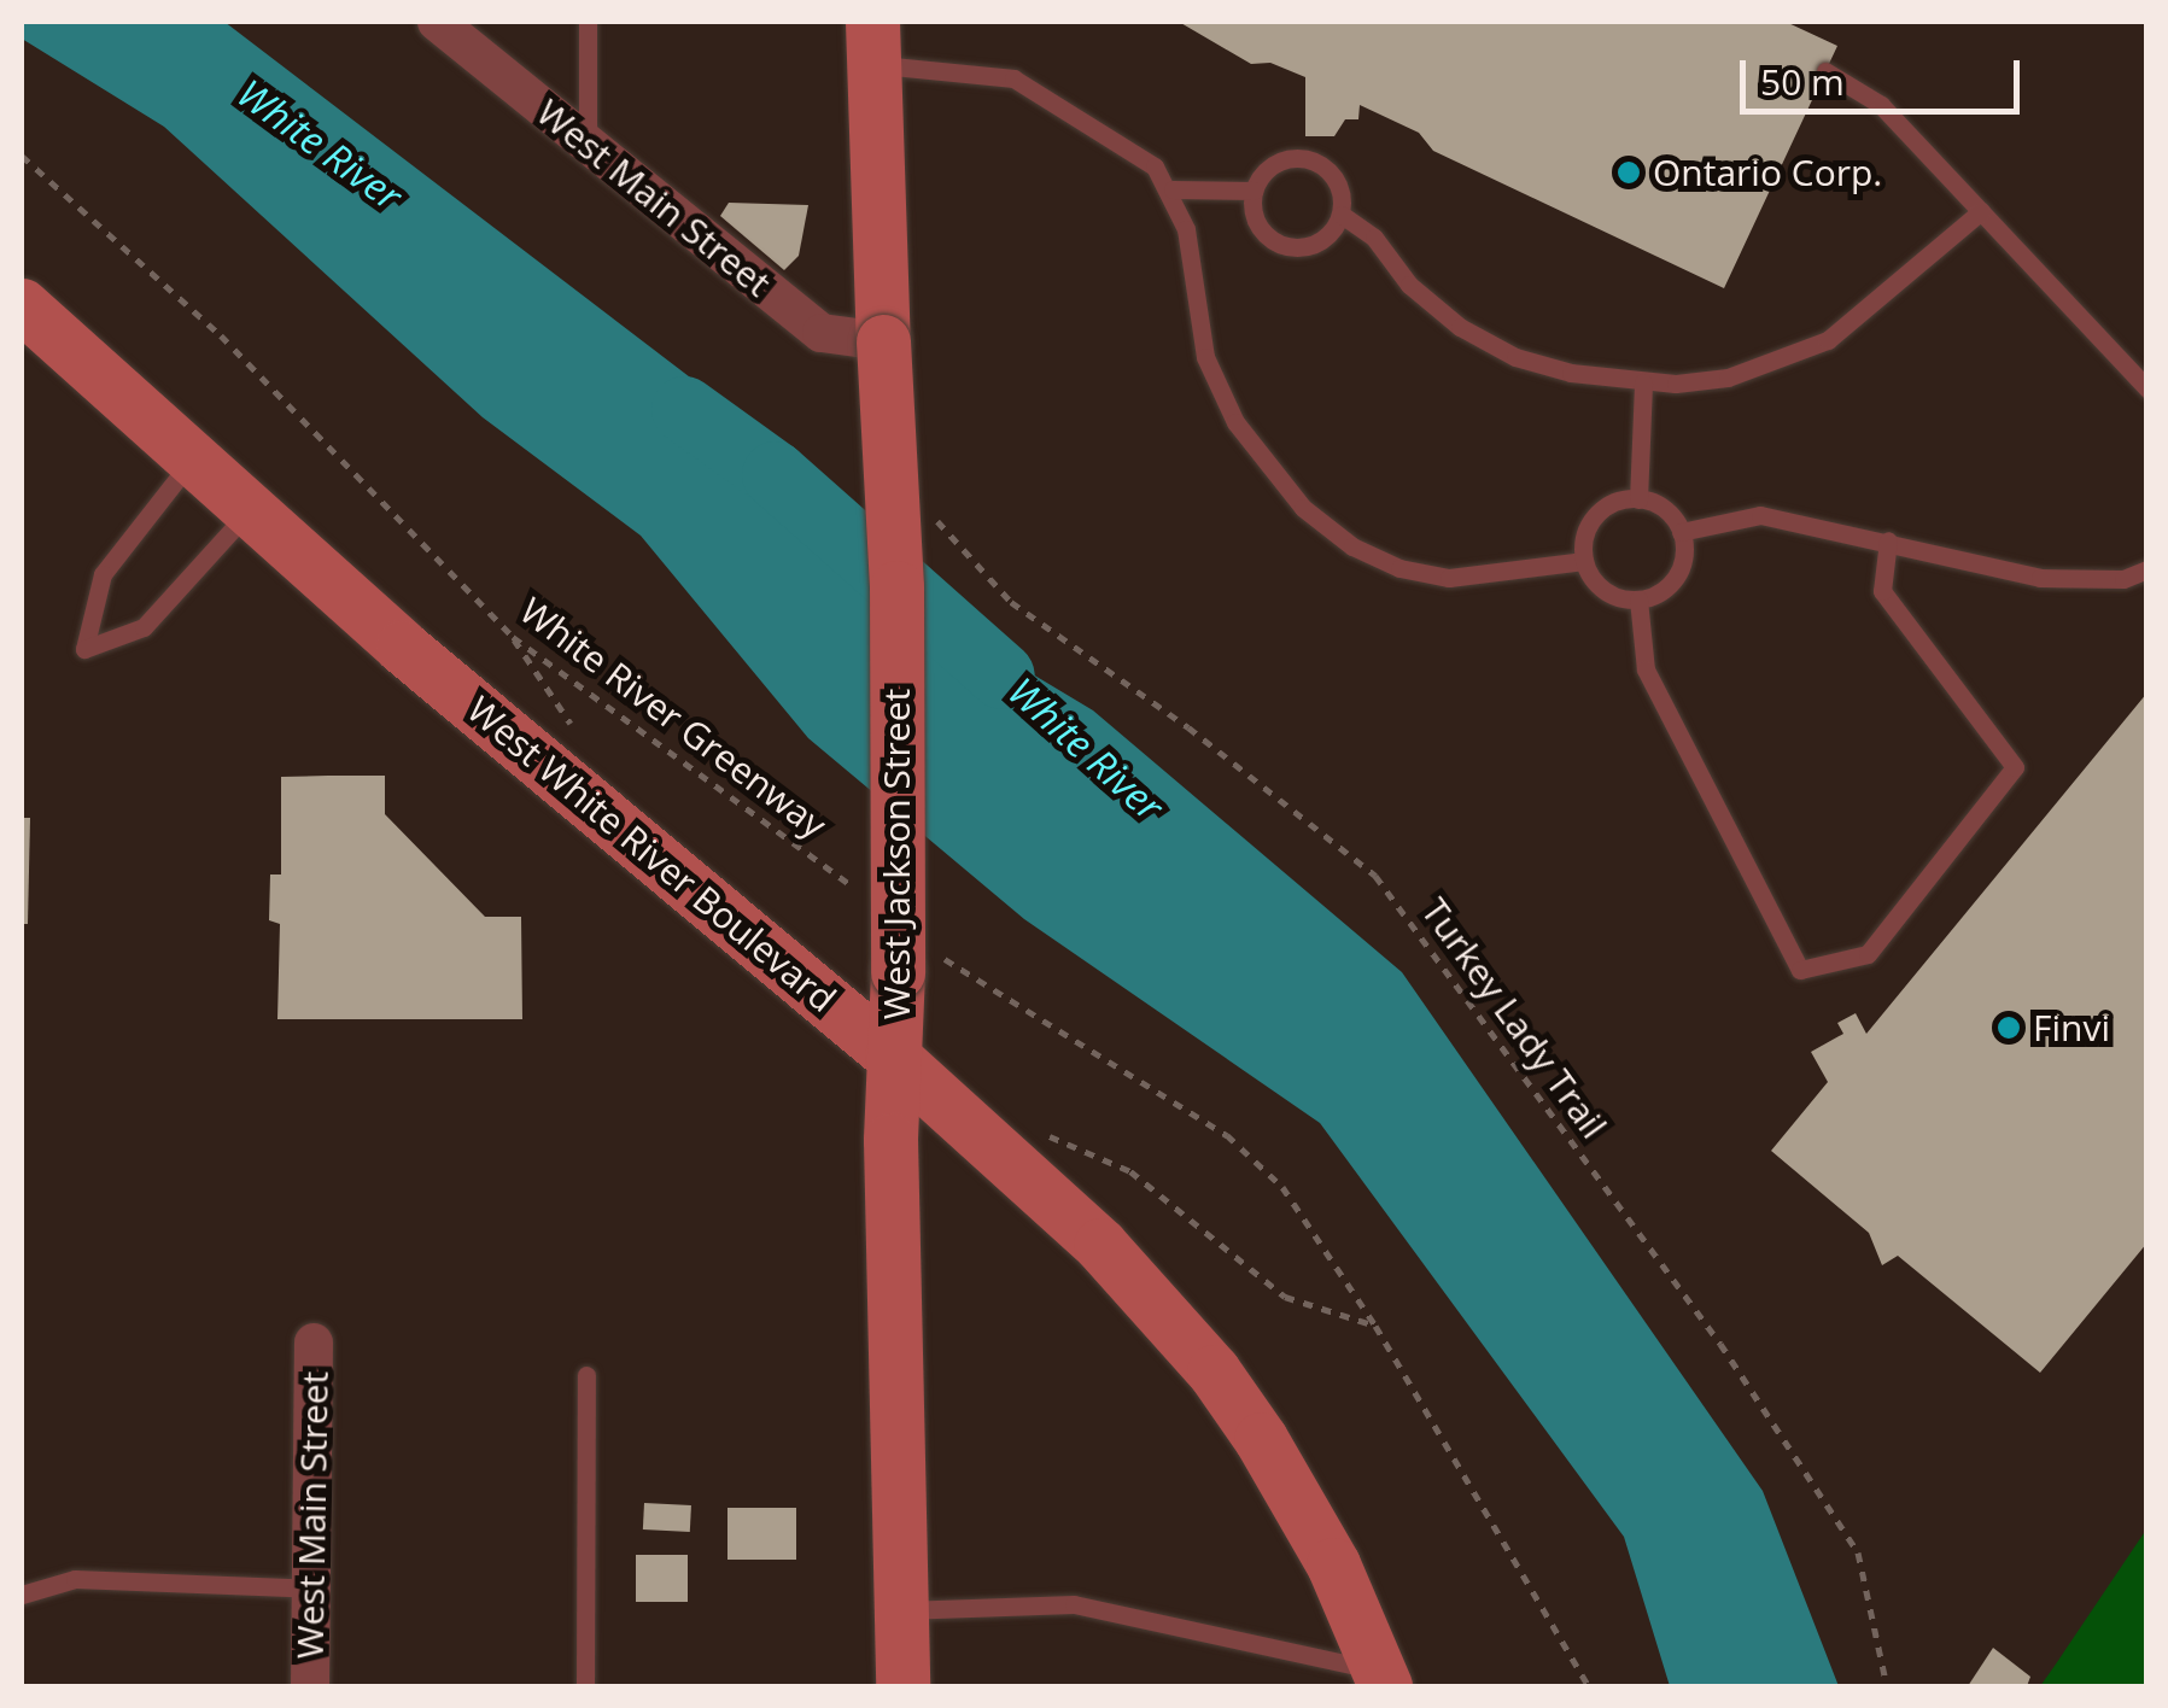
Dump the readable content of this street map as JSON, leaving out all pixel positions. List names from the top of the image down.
{
  "streets": {
    "street": ["West Main Street", "West White River Boulevard", "West Jackson Street"],
    "path": ["White River Greenway", "Turkey Lady Trail"]
  },
  "crossings": [
    ["West Main Street", "West Jackson Street"],
    ["West White River Boulevard", "West Jackson Street"]
  ],
  "water": ["White River"],
  "places": ["Ontario Corp.", "Finvi"],
  "scale_bar": "50 m"
}
